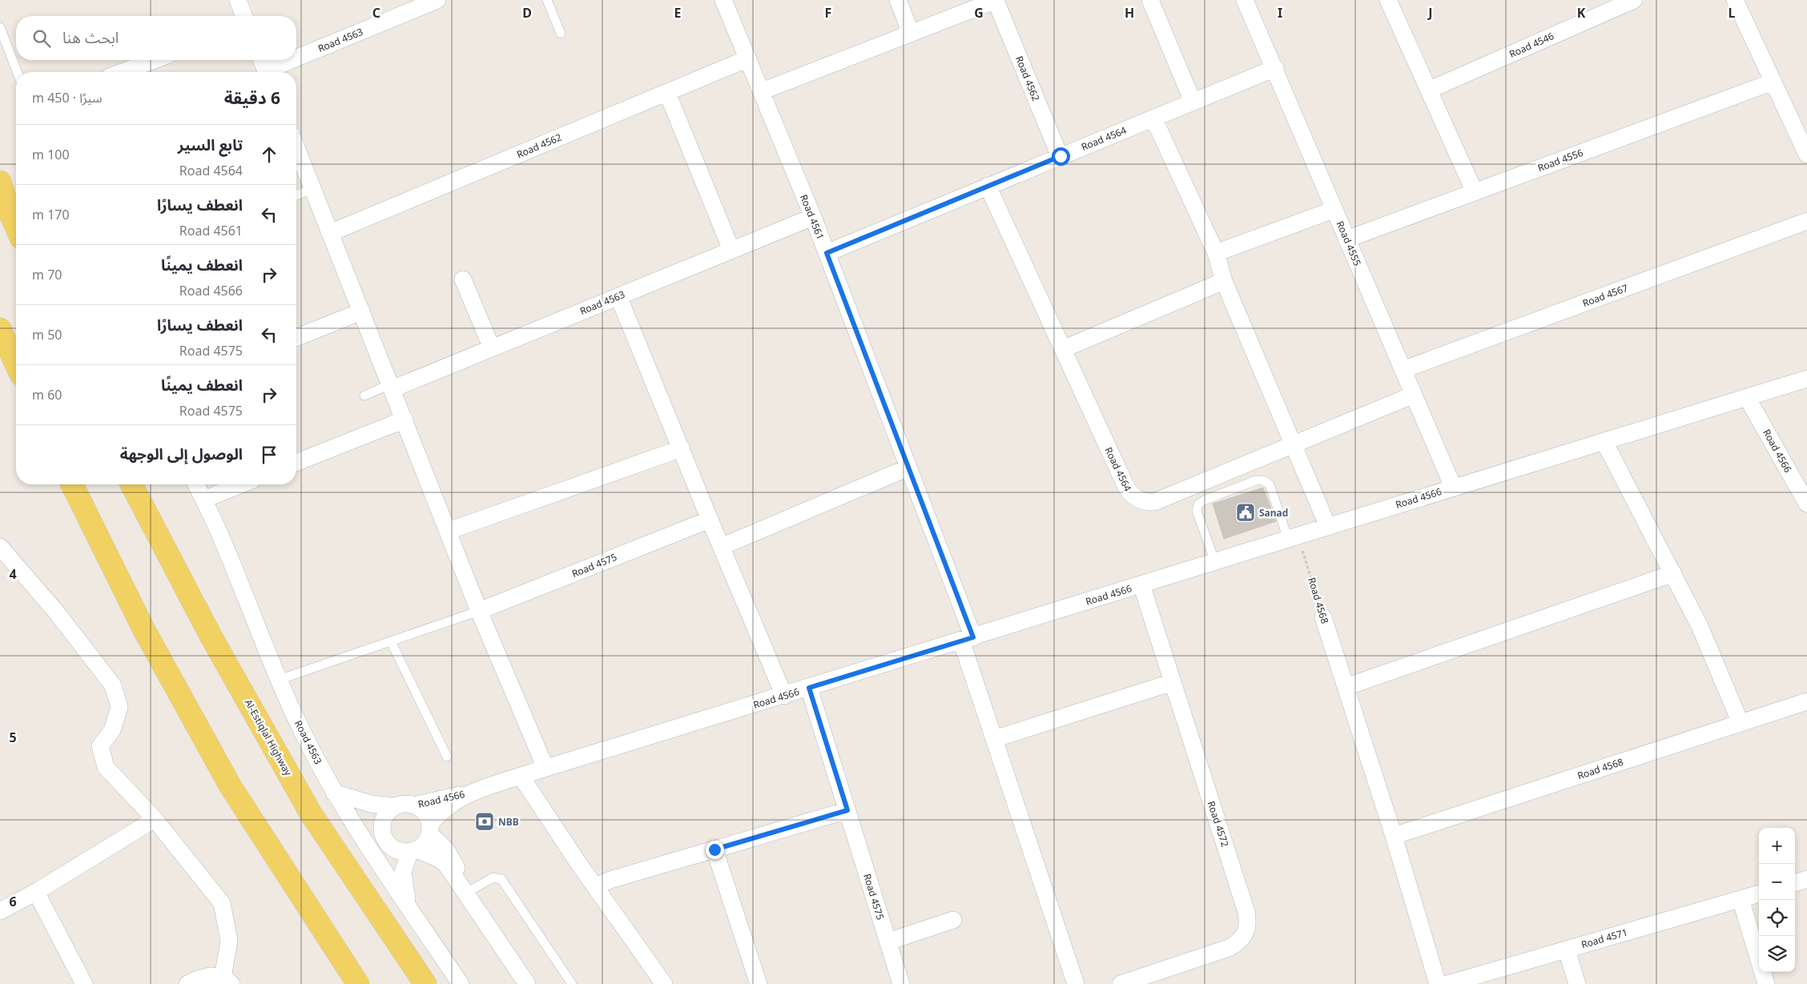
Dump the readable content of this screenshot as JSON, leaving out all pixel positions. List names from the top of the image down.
{
  "streets": {
    "main road": ["Al-Estiqlal Highway"],
    "street": [
      "Road 4563",
      "Road 4546",
      "Road 4562",
      "Road 4564",
      "Road 4556",
      "Road 4561",
      "Road 4555",
      "Road 4567",
      "Road 4566",
      "Road 4575",
      "Road 4568",
      "Road 4572",
      "Road 4571"
    ]
  },
  "crossings": [
    ["Road 4563", "Road 4561"],
    ["Road 4562", "Road 4564"],
    ["Road 4562", "Road 4561"],
    ["Road 4564", "Road 4561"],
    ["Road 4564", "Road 4555"],
    ["Road 4556", "Road 4555"],
    ["Road 4561", "Road 4566"],
    ["Road 4555", "Road 4567"],
    ["Road 4555", "Road 4566"],
    ["Road 4566", "Road 4575"],
    ["Road 4566", "Road 4568"],
    ["Road 4566", "Road 4572"]
  ],
  "places": {
    "public building": ["Sanad"],
    "bank": ["NBB"]
  },
  "page": {
    "search": "ابحث هنا",
    "heading": ["6 دقيقة", "سيرًا · 450 m"],
    "list": [
      ["تابع السير", "Road 4564", "100 m"],
      ["انعطف يسارًا", "Road 4561", "170 m"],
      ["انعطف يمينًا", "Road 4566", "70 m"],
      ["انعطف يسارًا", "Road 4575", "50 m"],
      ["انعطف يمينًا", "Road 4575", "60 m"],
      "الوصول إلى الوجهة"
    ],
    "map_buttons": ["+", "−"]
  },
  "grid": {
    "columns": [
      "C",
      "D",
      "E",
      "F",
      "G",
      "H",
      "I",
      "J",
      "K",
      "L"
    ],
    "rows": ["4", "5", "6"]
  }
}
